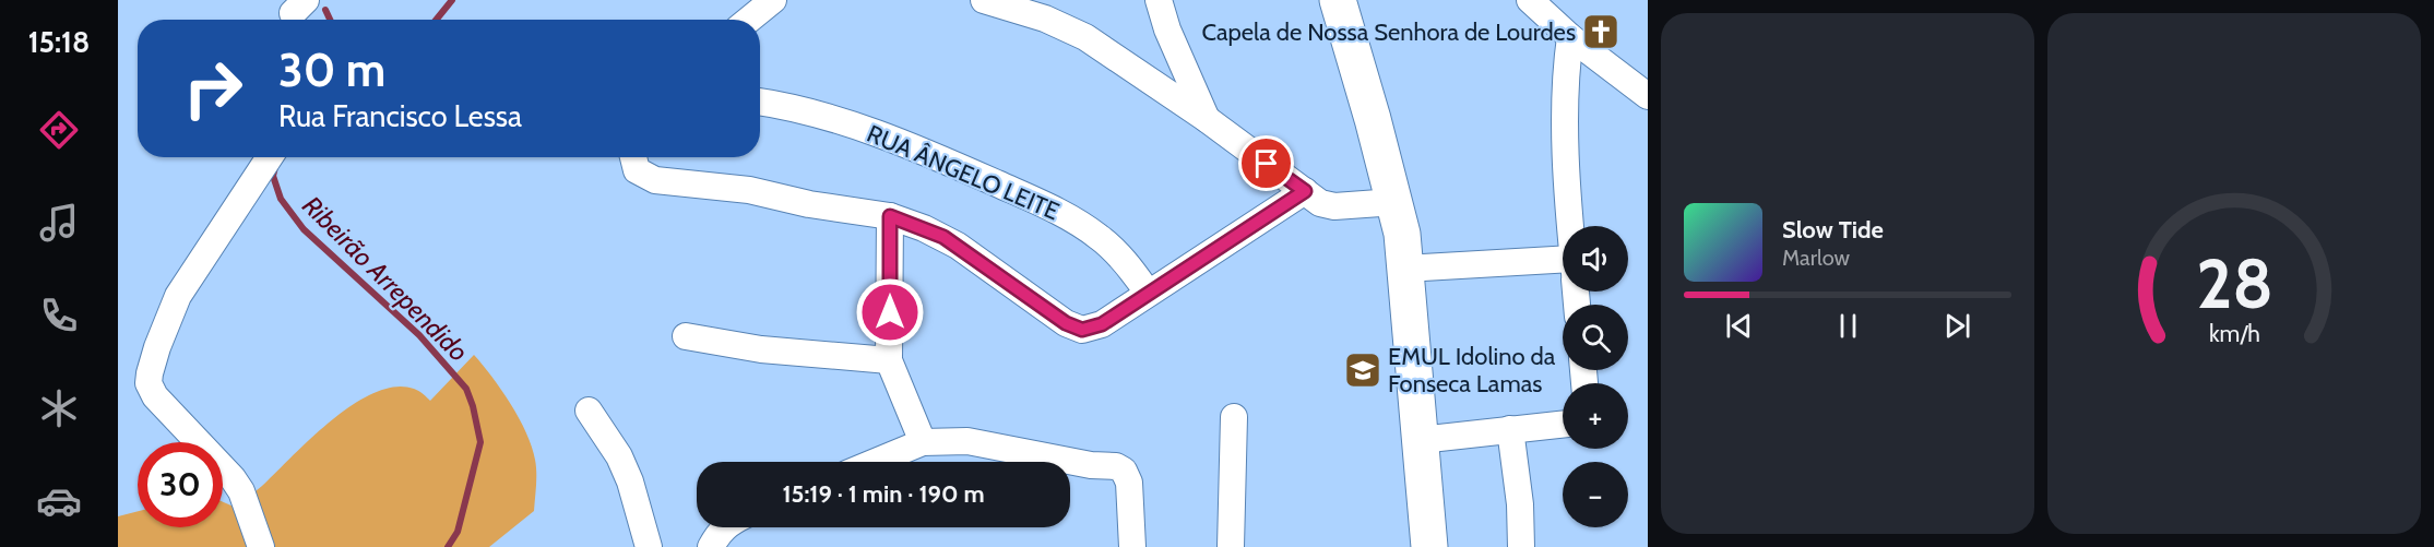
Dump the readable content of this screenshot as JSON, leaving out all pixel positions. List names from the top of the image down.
{
  "streets": {
    "street": ["RUA ÂNGELO LEITE"]
  },
  "water": ["Ribeirão Arrependido"],
  "places": {
    "church": ["Capela de Nossa Senhora de Lourdes"],
    "school or university": ["EMUL Idolino da Fonseca Lamas"]
  },
  "page": {
    "tabs": "15:18",
    "turn": ["30 m", "Rua Francisco Lessa"],
    "song": ["Slow Tide", "Marlow"],
    "map_buttons": ["+", "−"],
    "limit": "30",
    "trip": "15:19 · 1 min · 190 m",
    "gauge": ["28", "km/h"]
  }
}
